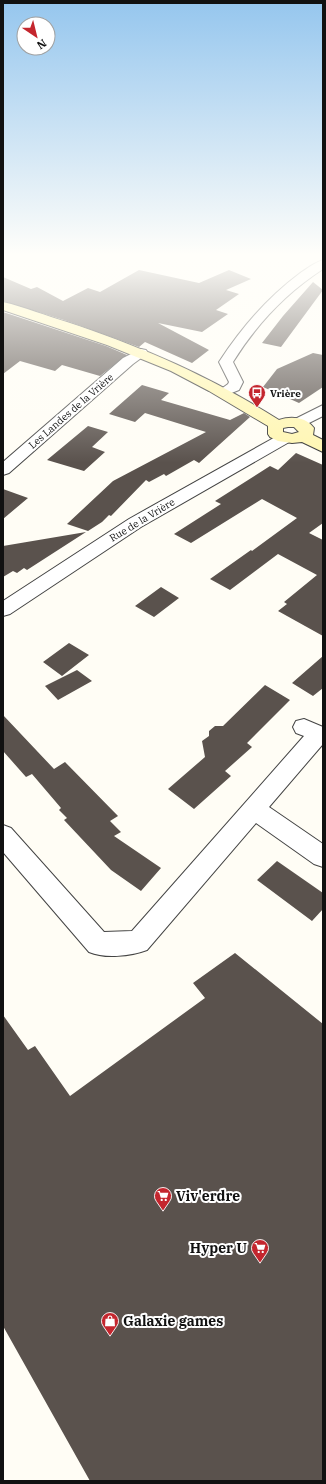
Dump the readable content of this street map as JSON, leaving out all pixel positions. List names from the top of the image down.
{
  "streets": {
    "street": ["Les Landes de la Vrière", "Rue de la Vrière"]
  },
  "places": {
    "bus stop": ["Vrière"],
    "supermarket": ["Viv'erdre", "Hyper U"],
    "shop": ["Galaxie games"]
  },
  "north": "bottom right"
}
